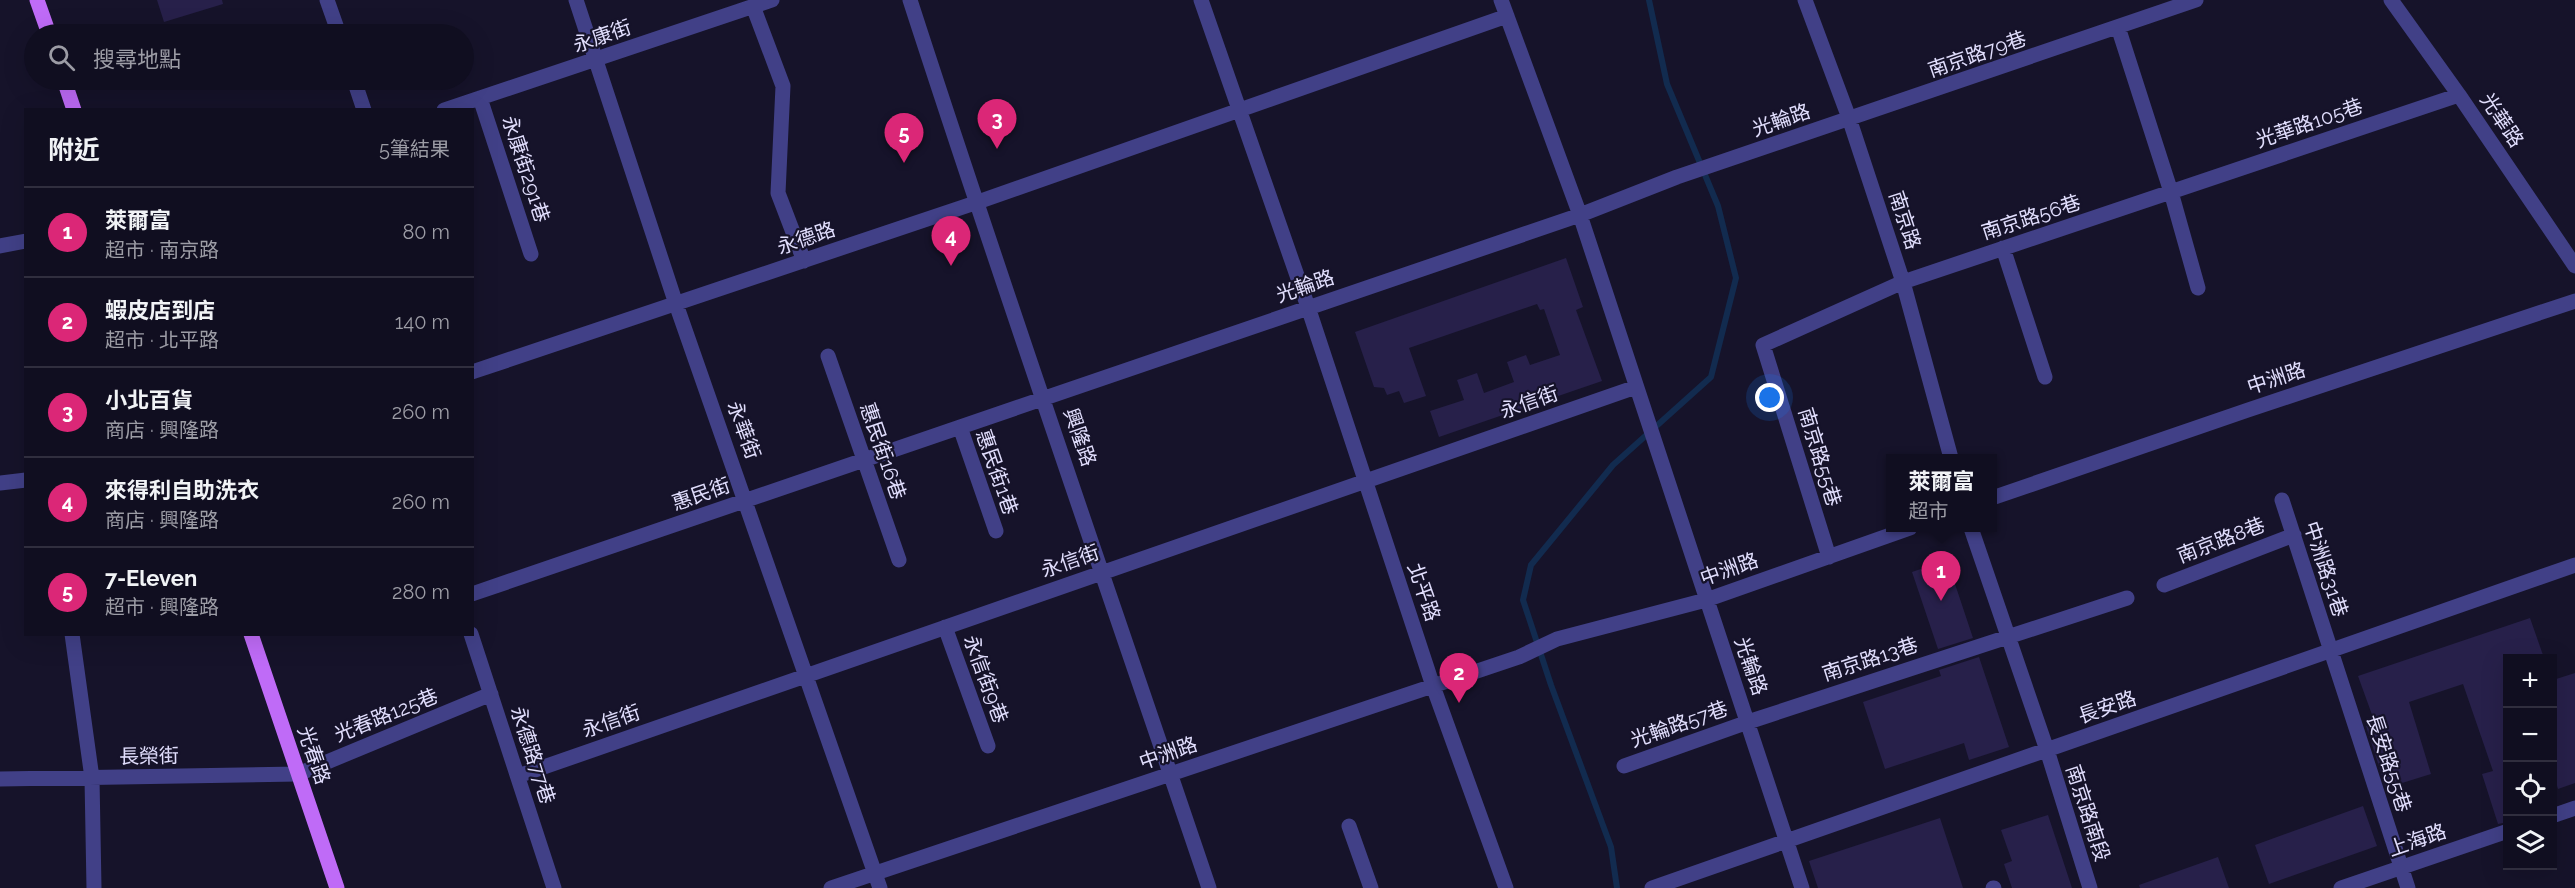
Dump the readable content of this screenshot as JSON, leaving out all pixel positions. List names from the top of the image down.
{
  "streets": {
    "main road": ["光春路"],
    "street": [
      "永康街",
      "南京路79巷",
      "光輪路",
      "光華路",
      "光華路105巷",
      "永康街291巷",
      "南京路56巷",
      "南京路",
      "永德路",
      "中洲路",
      "永信街",
      "永華街",
      "興隆路",
      "惠民街16巷",
      "南京路55巷",
      "惠民街1巷",
      "惠民街",
      "南京路8巷",
      "中洲路31巷",
      "北平路",
      "南京路13巷",
      "永信街9巷",
      "長安路",
      "光春路125巷",
      "光輪路57巷",
      "永德路77巷",
      "長榮街",
      "長安路55巷",
      "南京路南段",
      "上海路"
    ]
  },
  "crossings": [
    ["永康街", "永康街291巷"],
    ["永康街", "永華街"],
    ["南京路79巷", "光輪路"],
    ["南京路79巷", "南京路"],
    ["光輪路", "南京路"],
    ["光輪路", "中洲路"],
    ["光輪路", "永信街"],
    ["光輪路", "興隆路"],
    ["光輪路", "惠民街"],
    ["光輪路", "北平路"],
    ["光輪路", "南京路13巷"],
    ["光輪路", "長安路"],
    ["光輪路", "光輪路57巷"],
    ["光華路", "光華路105巷"],
    ["光華路105巷", "南京路56巷"],
    ["南京路56巷", "南京路"],
    ["南京路56巷", "南京路55巷"],
    ["南京路", "南京路55巷"],
    ["永德路", "永華街"],
    ["永德路", "興隆路"],
    ["永德路", "北平路"],
    ["中洲路", "永華街"],
    ["中洲路", "興隆路"],
    ["中洲路", "南京路55巷"],
    ["中洲路", "北平路"],
    ["永信街", "永華街"],
    ["永信街", "興隆路"],
    ["永信街", "北平路"],
    ["永信街", "永信街9巷"],
    ["永信街", "永德路77巷"],
    ["永華街", "惠民街"],
    ["興隆路", "惠民街"],
    ["惠民街16巷", "惠民街"],
    ["惠民街1巷", "惠民街"],
    ["南京路8巷", "中洲路31巷"],
    ["中洲路31巷", "長安路"],
    ["中洲路31巷", "長安路55巷"],
    ["南京路13巷", "光輪路57巷"],
    ["長安路", "長安路55巷"],
    ["長安路", "南京路南段"],
    ["光春路125巷", "光春路"],
    ["光春路125巷", "永德路77巷"],
    ["光春路125巷", "長榮街"],
    ["光春路", "長榮街"],
    ["長安路55巷", "上海路"]
  ],
  "page": {
    "search": "搜尋地點",
    "pins": [
      "3",
      "5",
      "4",
      "1",
      "2"
    ],
    "heading": ["附近", "5筆結果"],
    "list": [
      {
        "mark": "1",
        "name": "萊爾富",
        "note": "超市 · 南京路",
        "value": "80 m"
      },
      {
        "mark": "2",
        "name": "蝦皮店到店",
        "note": "超市 · 北平路",
        "value": "140 m"
      },
      {
        "mark": "3",
        "name": "小北百貨",
        "note": "商店 · 興隆路",
        "value": "260 m"
      },
      {
        "mark": "4",
        "name": "來得利自助洗衣",
        "note": "商店 · 興隆路",
        "value": "260 m"
      },
      {
        "mark": "5",
        "name": "7-Eleven",
        "note": "超市 · 興隆路",
        "value": "280 m"
      }
    ],
    "popup": ["萊爾富", "超市"],
    "map_buttons": ["+", "−"]
  }
}
